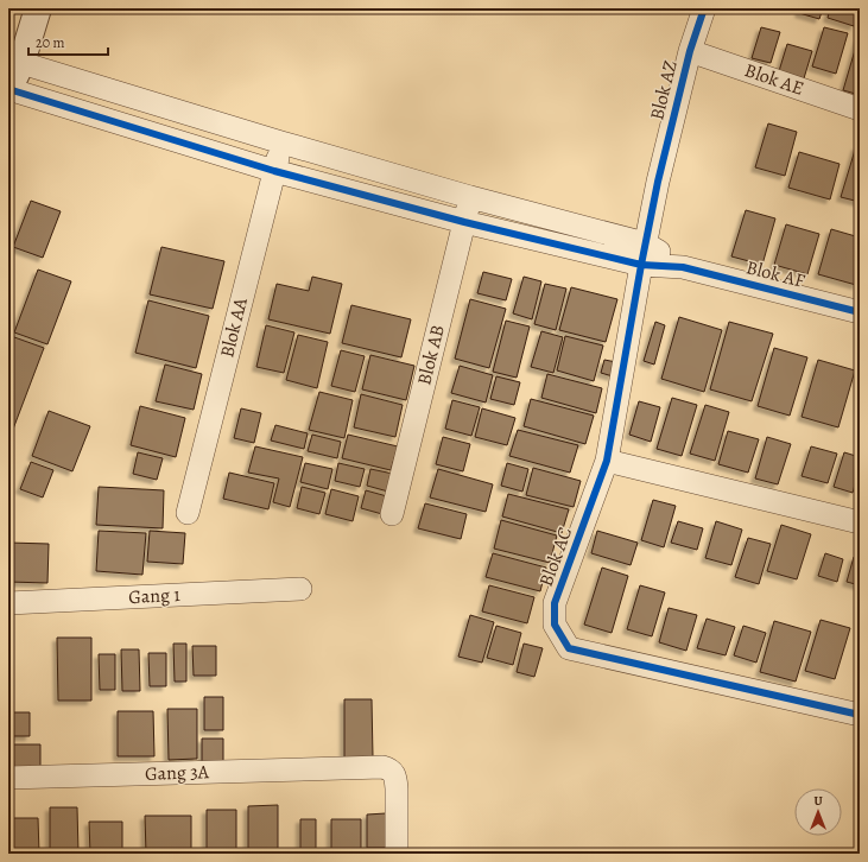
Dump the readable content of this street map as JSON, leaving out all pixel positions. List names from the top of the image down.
{
  "streets": {
    "street": [
      "Blok AE",
      "Blok AZ",
      "Blok AF",
      "Blok AA",
      "Blok AB",
      "Blok AC",
      "Gang 1",
      "Gang 3A"
    ]
  },
  "crossings": [
    ["Blok AE", "Blok AZ"],
    ["Blok AZ", "Blok AC"],
    ["Blok AF", "Blok AC"]
  ],
  "scale_bar": "20 m",
  "north": "top"
}
